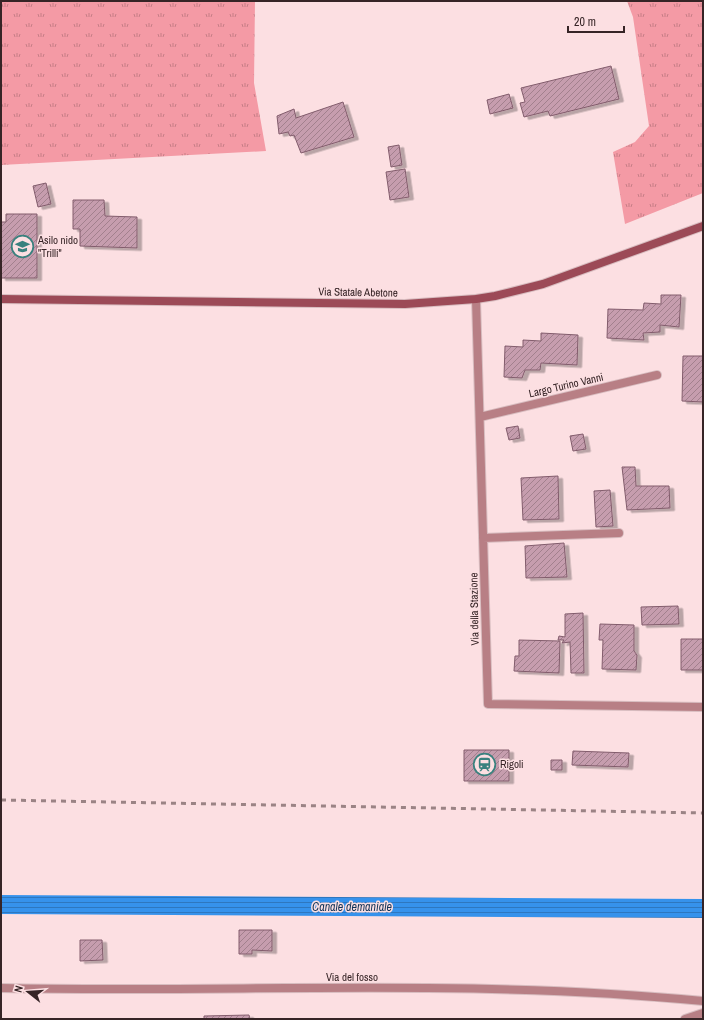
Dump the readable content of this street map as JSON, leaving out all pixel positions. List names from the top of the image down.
{
  "streets": {
    "main road": ["Via Statale Abetone"],
    "street": ["Largo Turino Vanni", "Via della Stazione", "Via del fosso"]
  },
  "crossings": [
    ["Via Statale Abetone", "Via della Stazione"],
    ["Largo Turino Vanni", "Via della Stazione"]
  ],
  "water": ["Canale demaniale"],
  "places": {
    "school or university": ["Asilo nido \"Trilli\""],
    "station": ["Rigoli"]
  },
  "scale_bar": "20 m",
  "north": "left"
}
